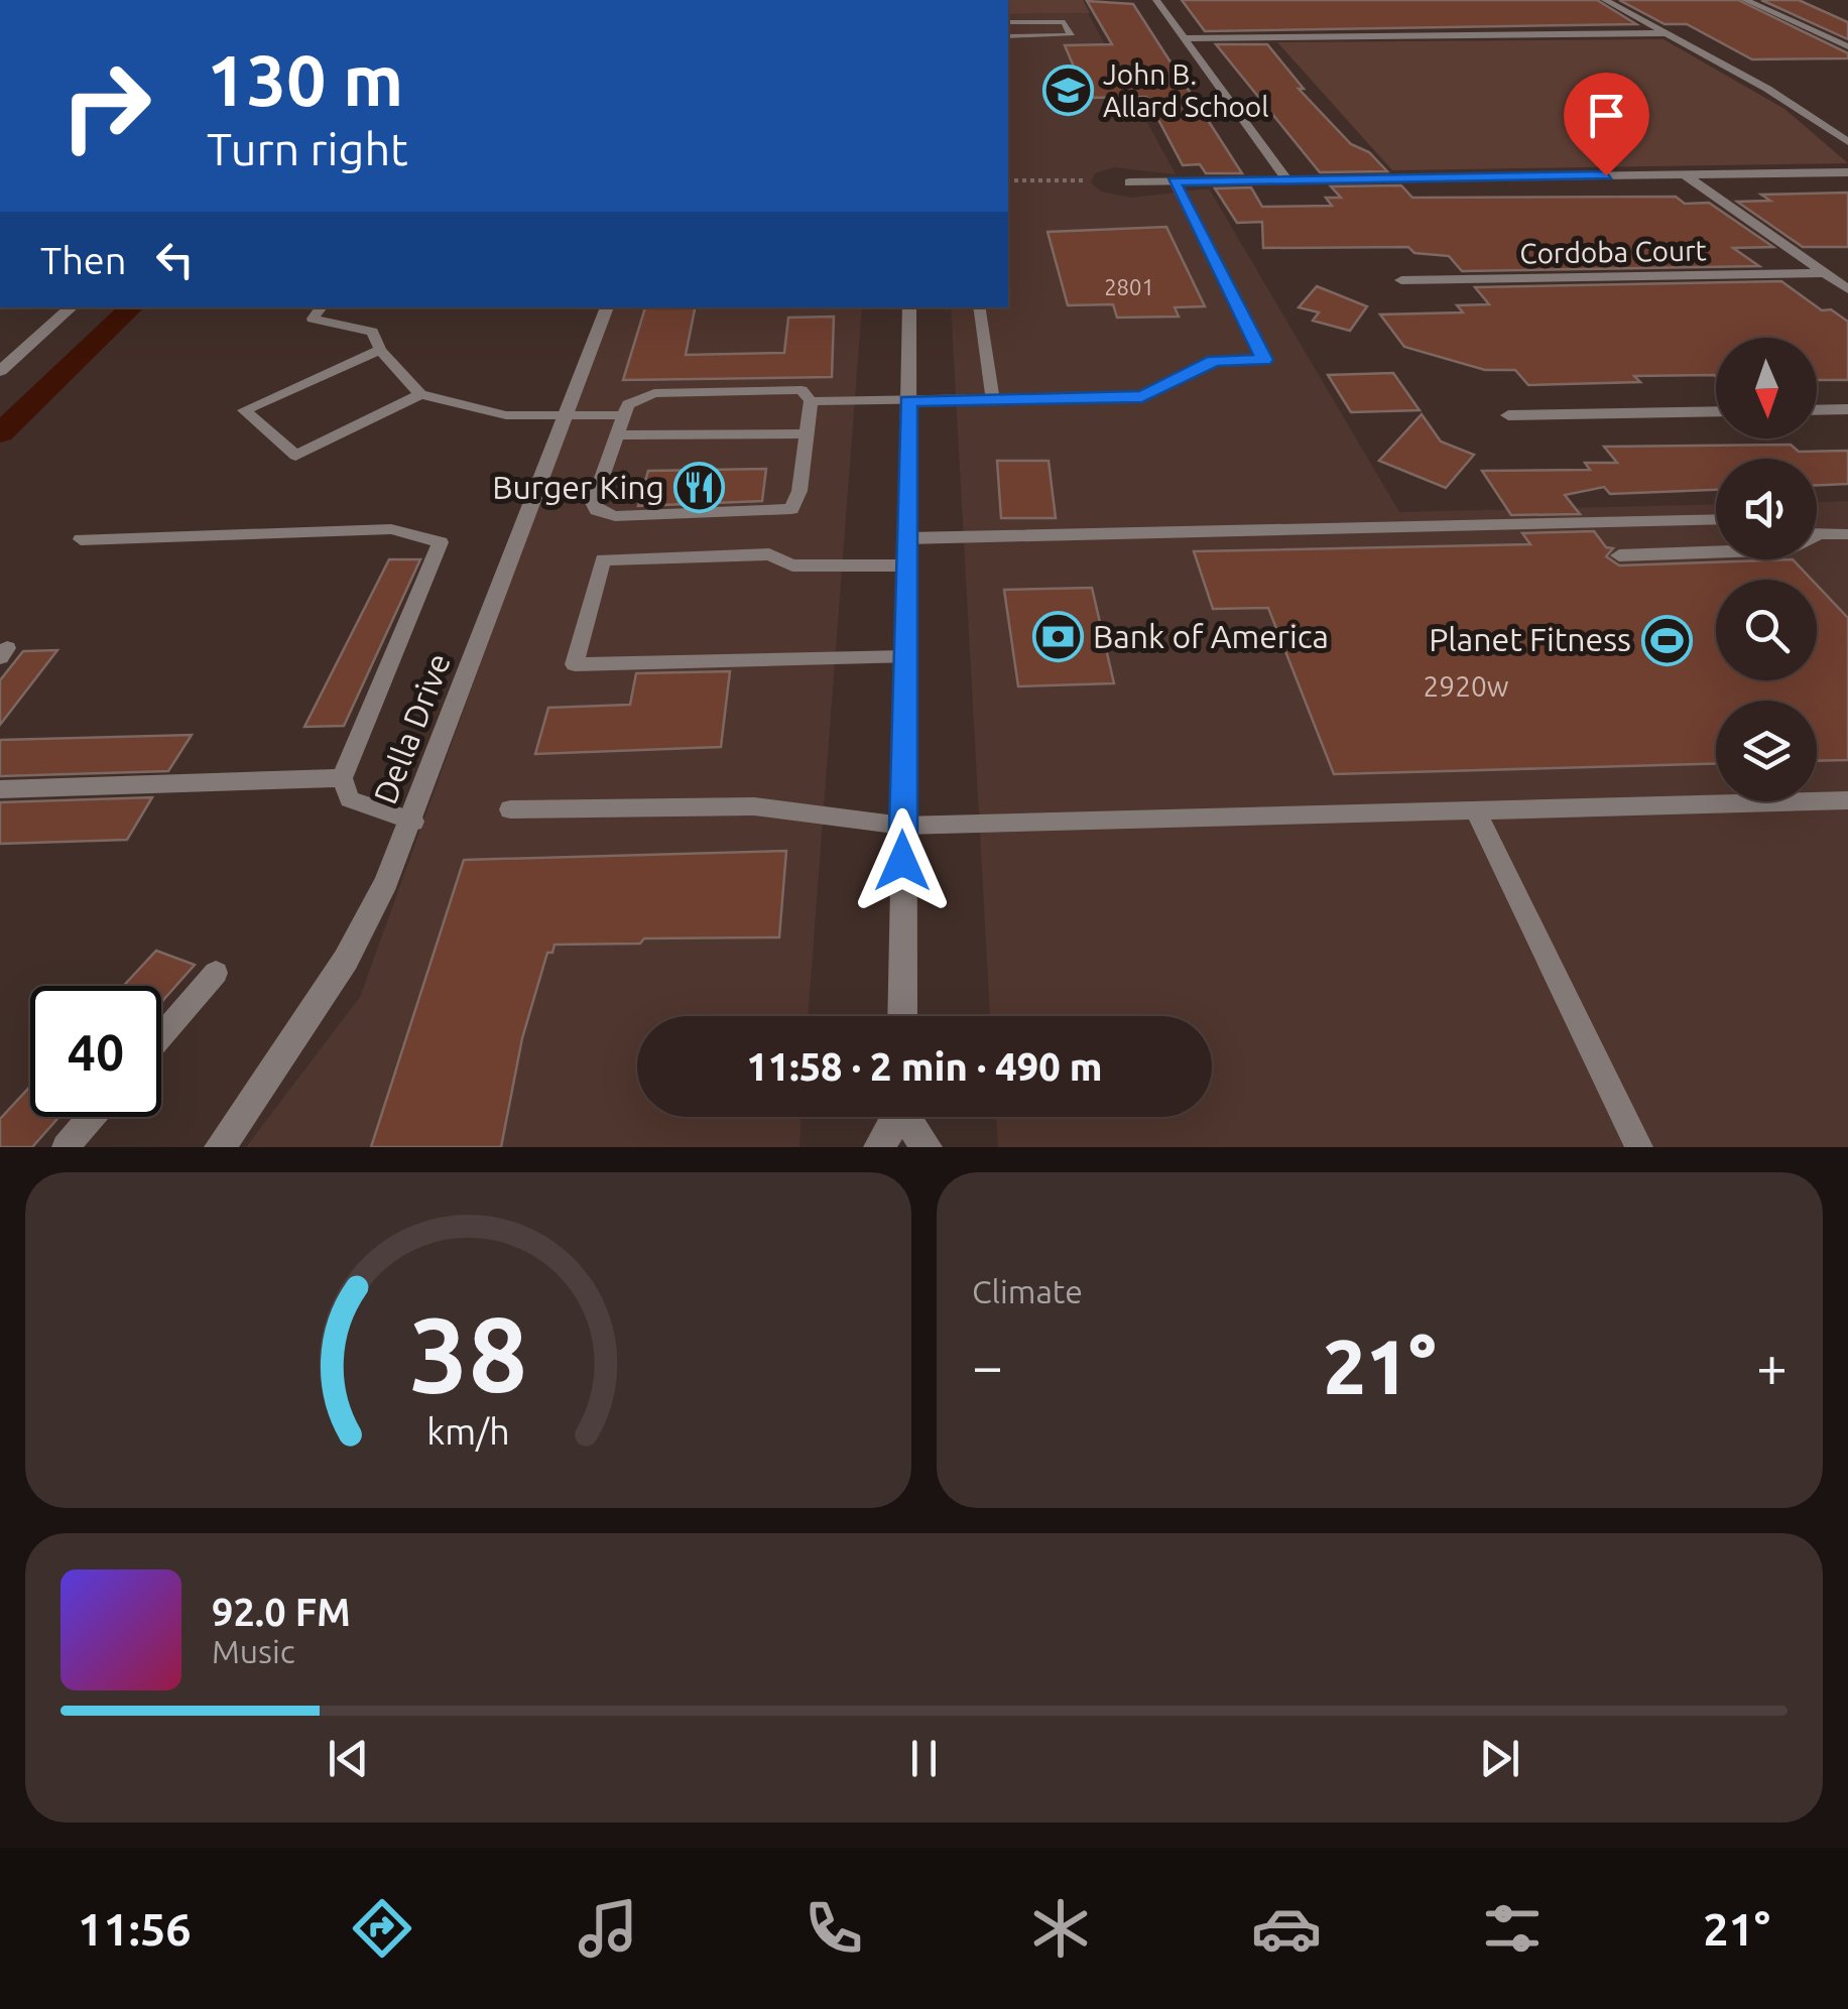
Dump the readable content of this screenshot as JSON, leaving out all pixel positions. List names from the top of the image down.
{
  "streets": {
    "street": ["Cordoba Court", "Della Drive"]
  },
  "places": {
    "school or university": ["John B. Allard School"],
    "restaurant": ["Burger King"],
    "bank": ["Bank of America"],
    "sports": ["Planet Fitness"]
  },
  "house_numbers": ["2801", "2920w"],
  "north": "bottom",
  "page": {
    "turn": ["130 m", "Turn right"],
    "then": "Then",
    "limit": "40",
    "trip": "11:58 · 2 min · 490 m",
    "tile": "Climate",
    "heat": ["−", "21°", "+"],
    "song": ["92.0 FM", "Music"],
    "tabs": ["11:56", "21°"],
    "gauge": ["38", "km/h"]
  }
}
